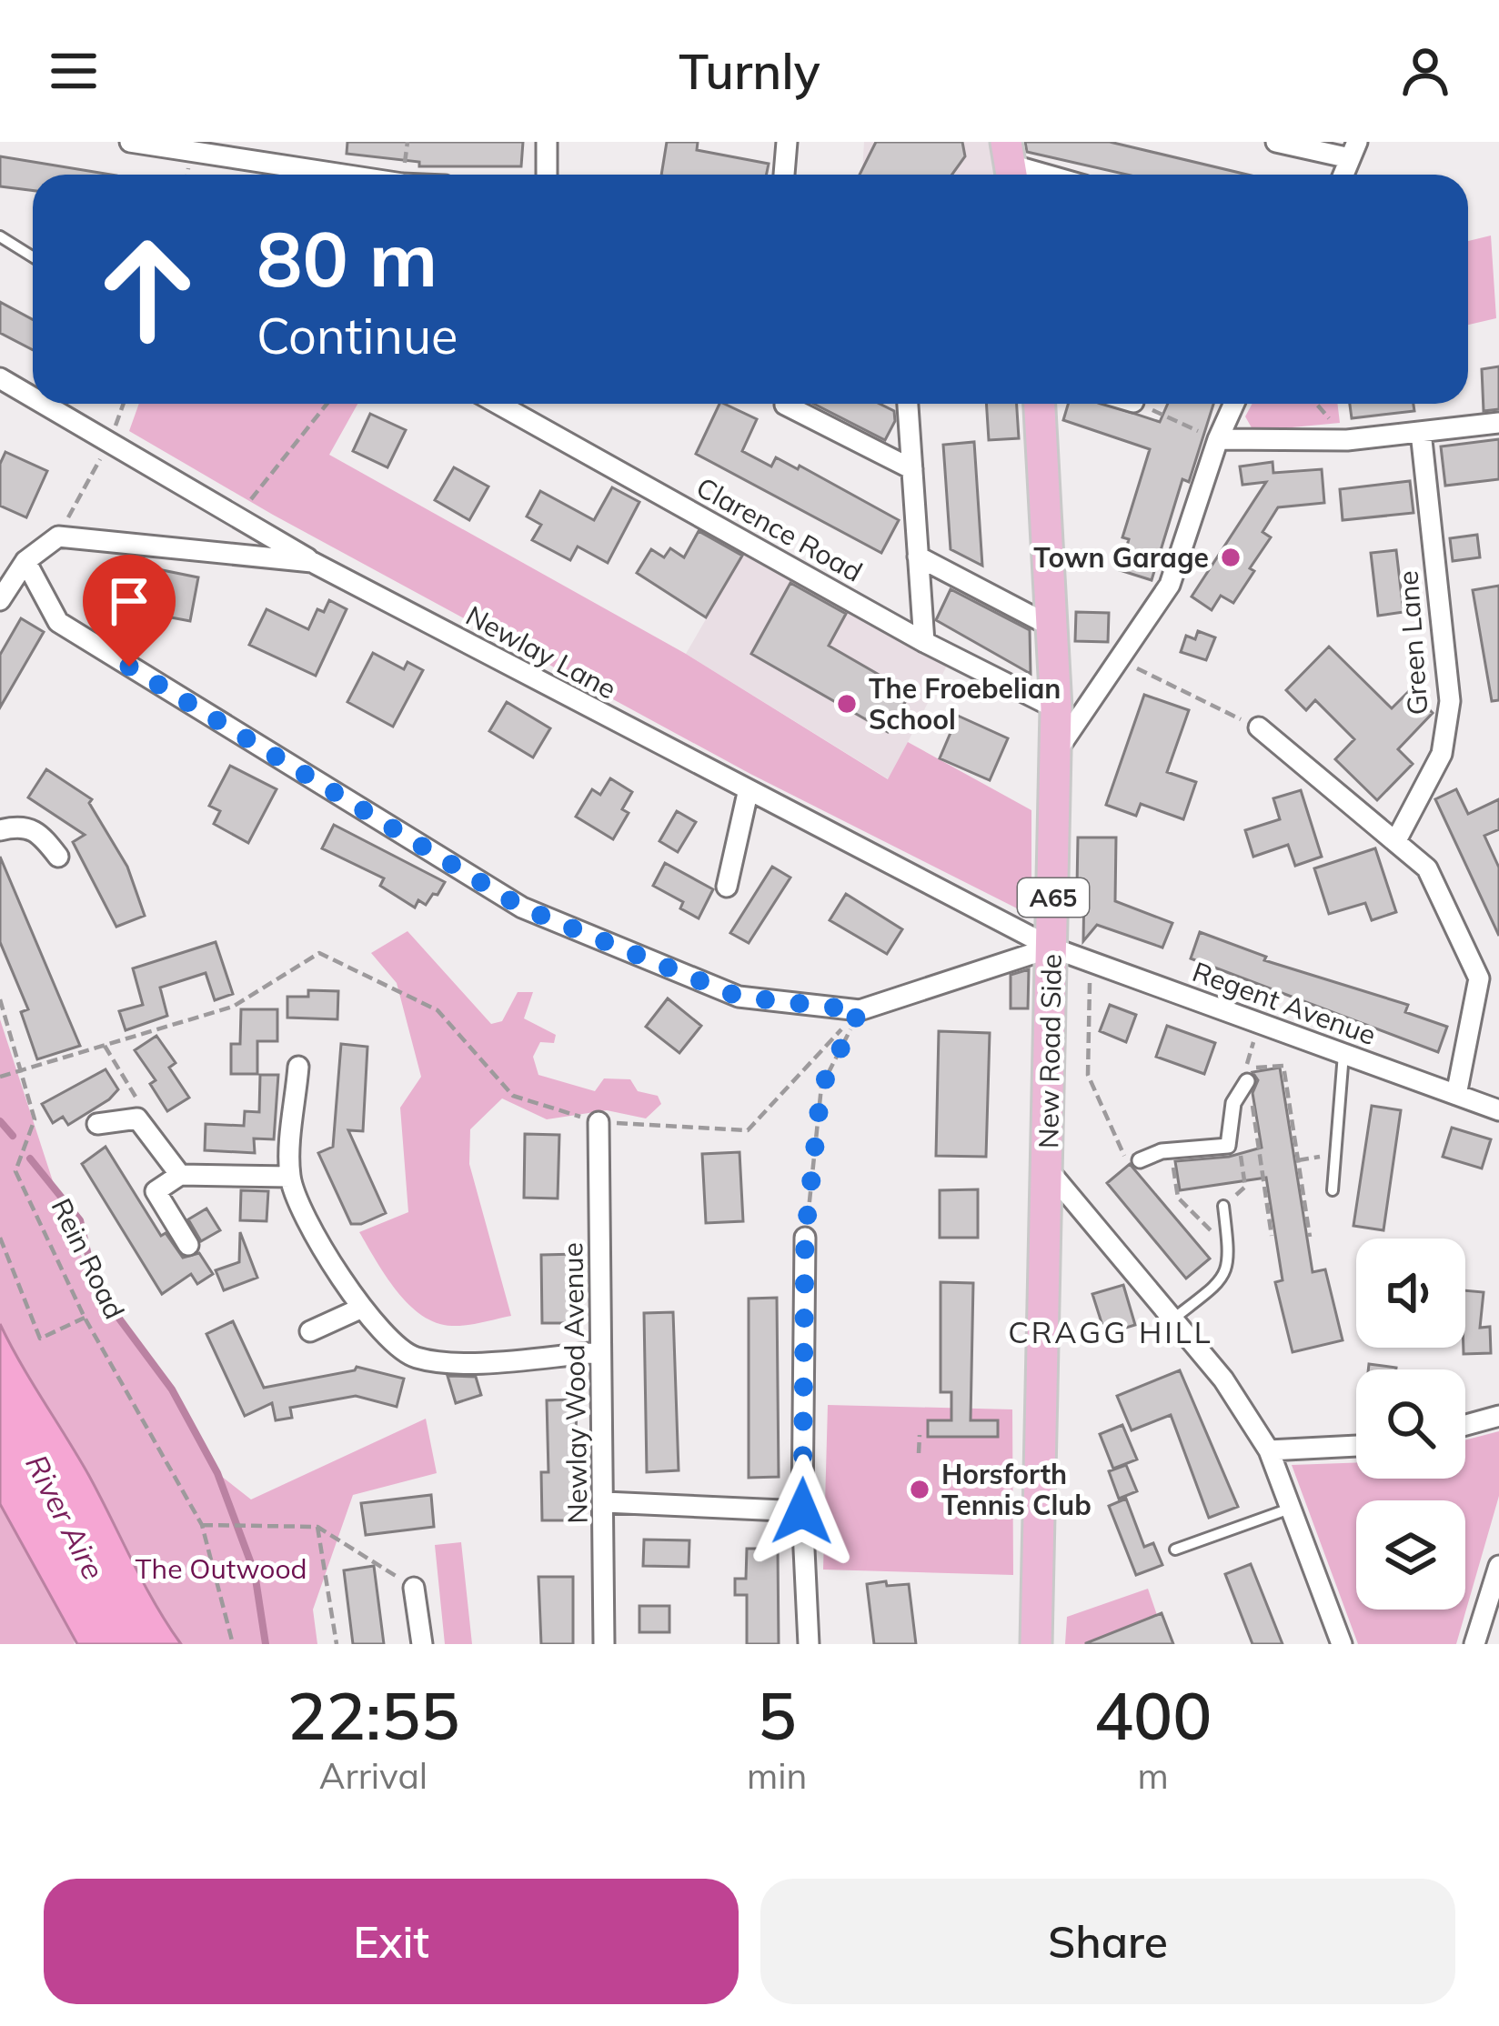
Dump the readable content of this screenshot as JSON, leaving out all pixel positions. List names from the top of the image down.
{
  "streets": {
    "main road": ["A65", "New Road Side"],
    "street": [
      "Clarence Road",
      "Green Lane",
      "Newlay Lane",
      "Regent Avenue",
      "Newlay Wood Avenue"
    ],
    "path": ["Rein Road"]
  },
  "crossings": [
    ["Clarence Road", "New Road Side"],
    ["Newlay Lane", "Regent Avenue"],
    ["Newlay Lane", "New Road Side"],
    ["Regent Avenue", "New Road Side"]
  ],
  "districts": ["CRAGG HILL"],
  "water": ["River Aire"],
  "parks": ["The Outwood"],
  "places": ["Town Garage", "The Froebelian School", "Horsforth Tennis Club"],
  "page": {
    "header": "Turnly",
    "turn": ["80 m", "Continue"],
    "eta": [
      "22:55",
      "Arrival",
      "5",
      "min",
      "400",
      "m"
    ],
    "buttons": ["Exit", "Share"]
  }
}
